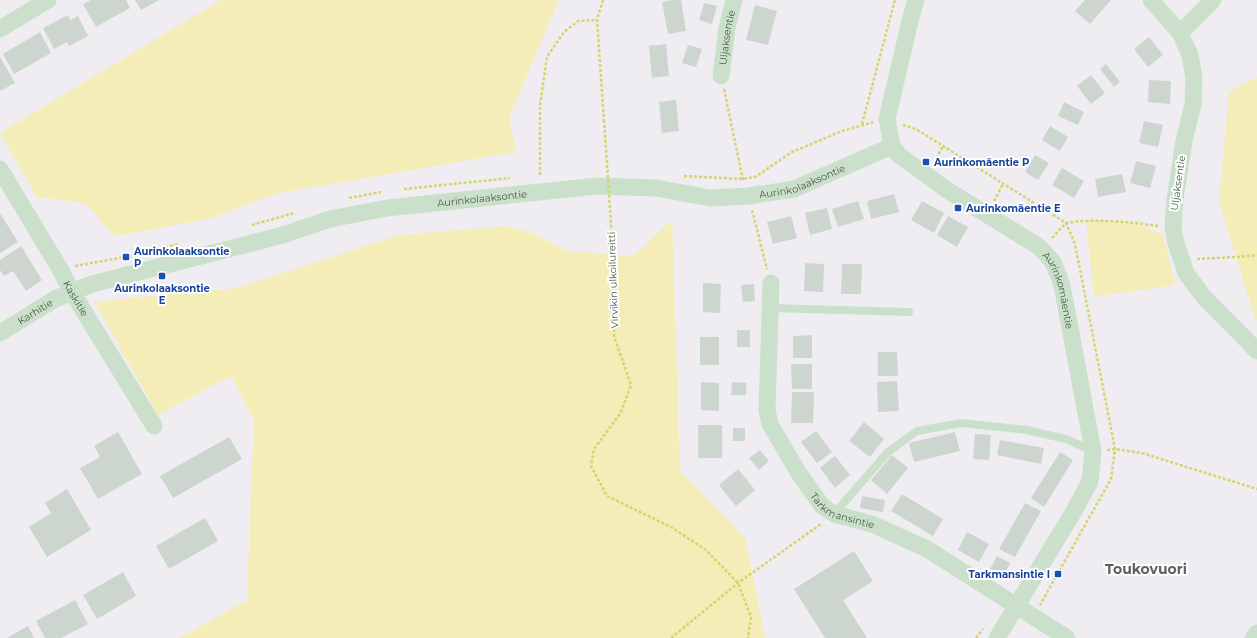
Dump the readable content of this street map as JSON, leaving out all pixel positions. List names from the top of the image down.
{
  "streets": {
    "street": [
      "Uljaksentie",
      "Aurinkolaaksontie",
      "Aurinkomäentie",
      "Kaskitie",
      "Karhitie",
      "Tarkmansintie"
    ],
    "path": ["Virvikin ulkoilureitti"]
  },
  "crossings": [
    ["Aurinkolaaksontie", "Aurinkomäentie"],
    ["Aurinkolaaksontie", "Kaskitie"],
    ["Aurinkolaaksontie", "Karhitie"],
    ["Aurinkomäentie", "Tarkmansintie"],
    ["Kaskitie", "Karhitie"]
  ],
  "districts": ["Toukovuori"],
  "places": {
    "transit": [
      "Aurinkomäentie P",
      "Aurinkomäentie E",
      "Aurinkolaaksontie P",
      "Aurinkolaaksontie E",
      "Tarkmansintie I"
    ]
  }
}
